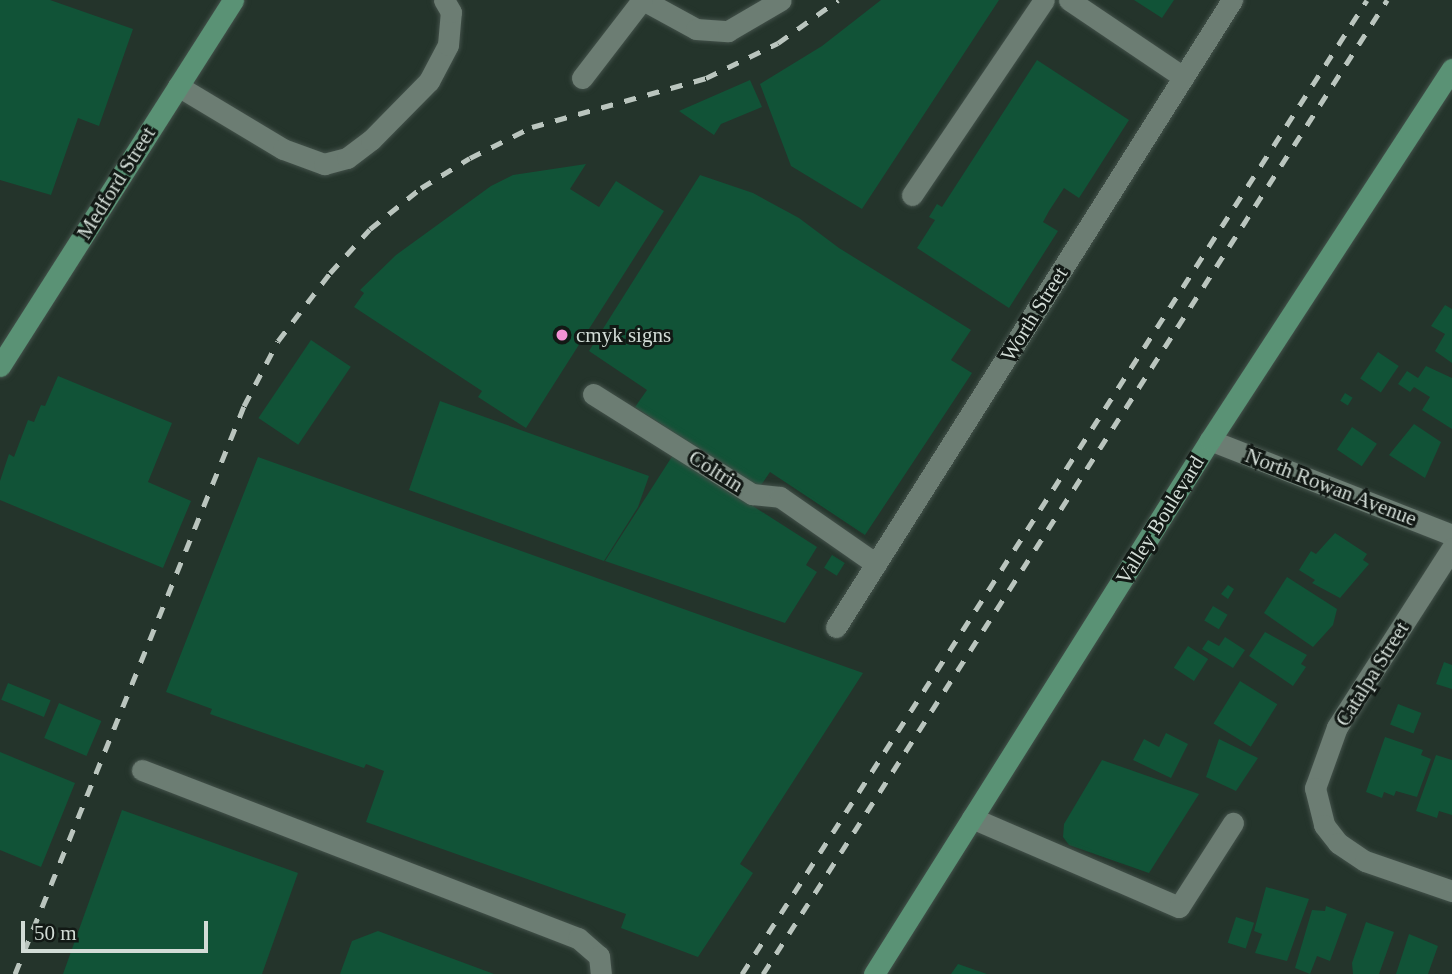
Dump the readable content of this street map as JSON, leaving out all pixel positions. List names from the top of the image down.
{
  "streets": {
    "main road": ["Medford Street", "Valley Boulevard"],
    "street": [
      "Worth Street",
      "Coltrin",
      "North Rowan Avenue",
      "Catalpa Street"
    ]
  },
  "crossings": [
    ["Worth Street", "Coltrin"],
    ["North Rowan Avenue", "Valley Boulevard"]
  ],
  "places": ["cmyk signs"],
  "scale_bar": "50 m"
}
